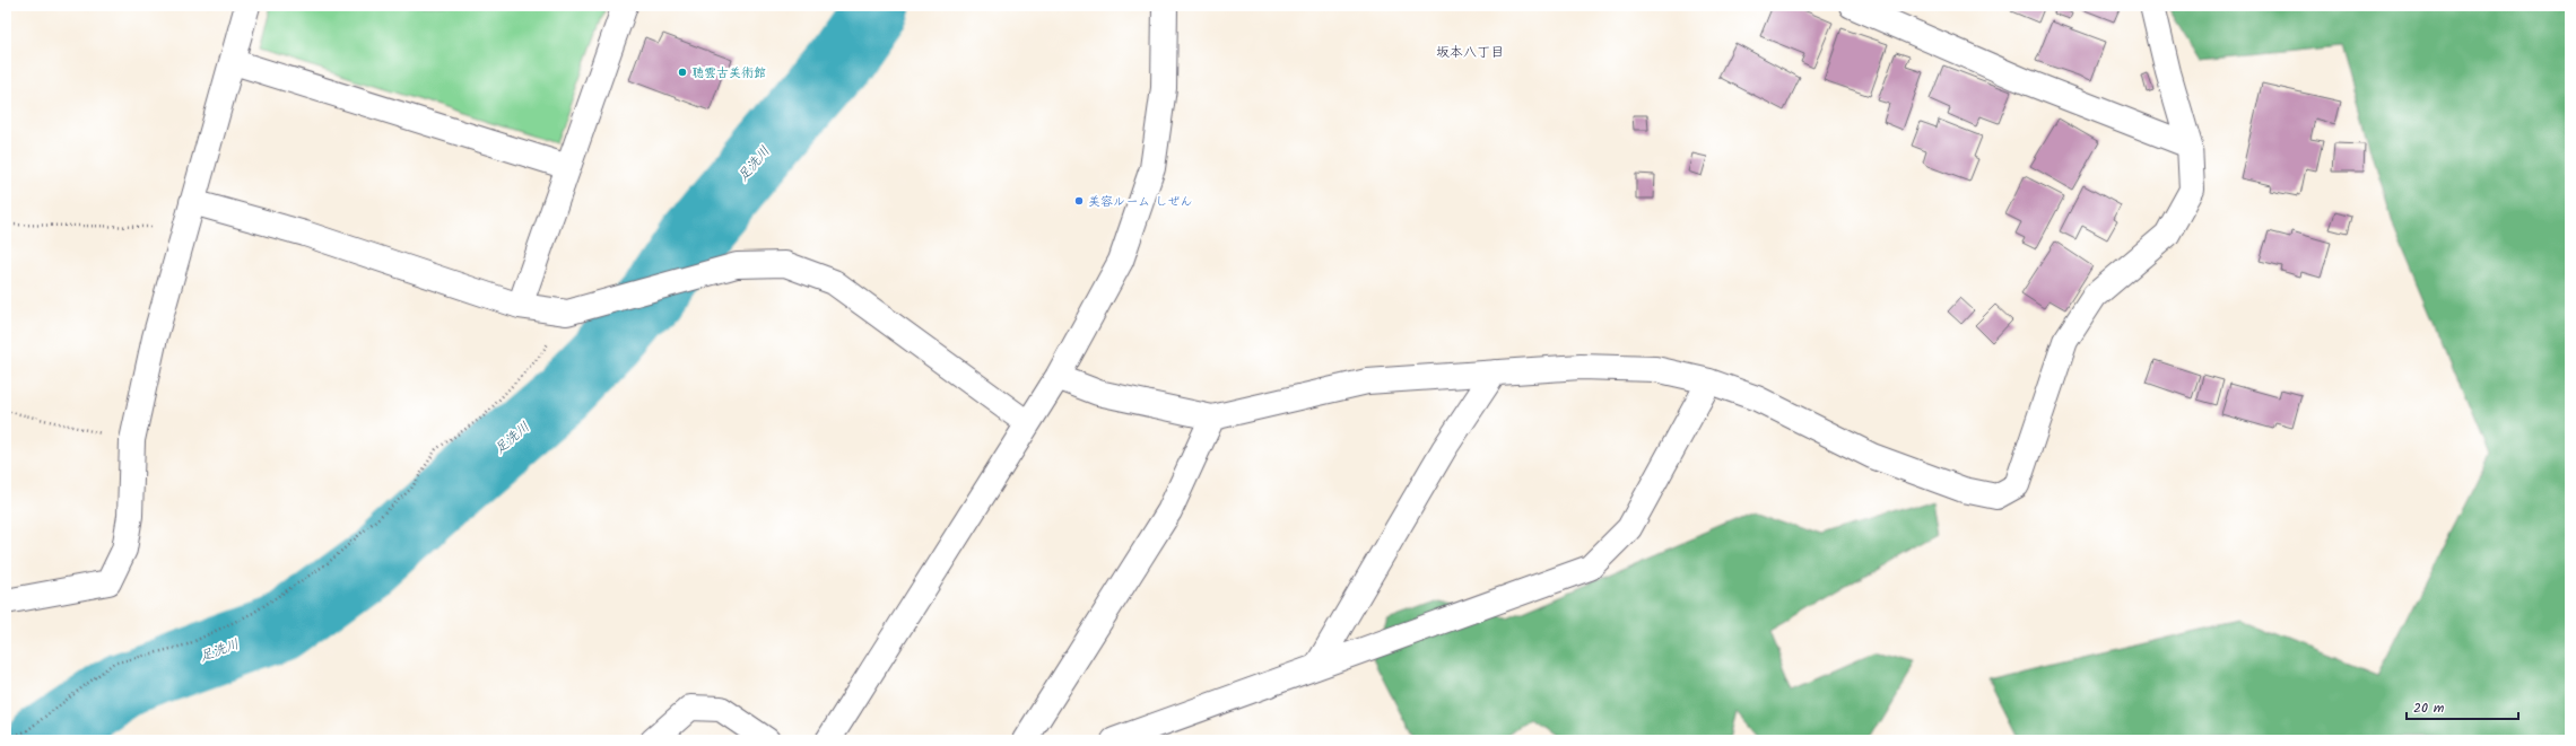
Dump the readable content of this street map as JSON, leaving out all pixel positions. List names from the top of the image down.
{
  "districts": ["坂本八丁目"],
  "water": ["足洗川"],
  "places": ["聴雲古美術館", "美容ルーム しぜん"],
  "scale_bar": "20 m"
}
